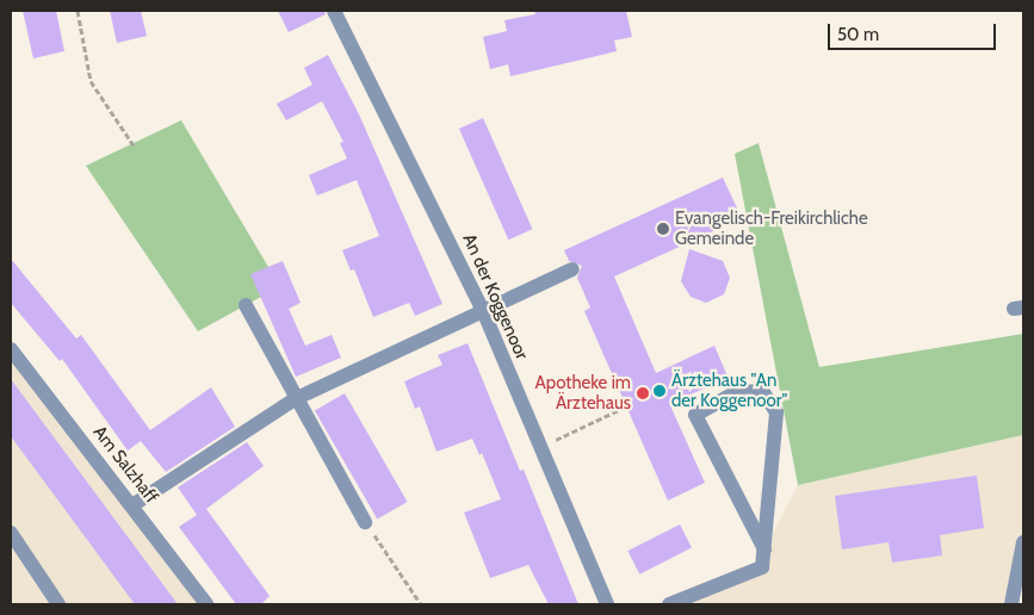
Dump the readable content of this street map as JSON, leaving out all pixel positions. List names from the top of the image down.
{
  "streets": {
    "street": ["An der Koggenoor", "Am Salzhaff"]
  },
  "places": ["Evangelisch-Freikirchliche Gemeinde", "Ärztehaus \"An der Koggenoor\"", "Apotheke im Ärztehaus"],
  "scale_bar": "50 m"
}
